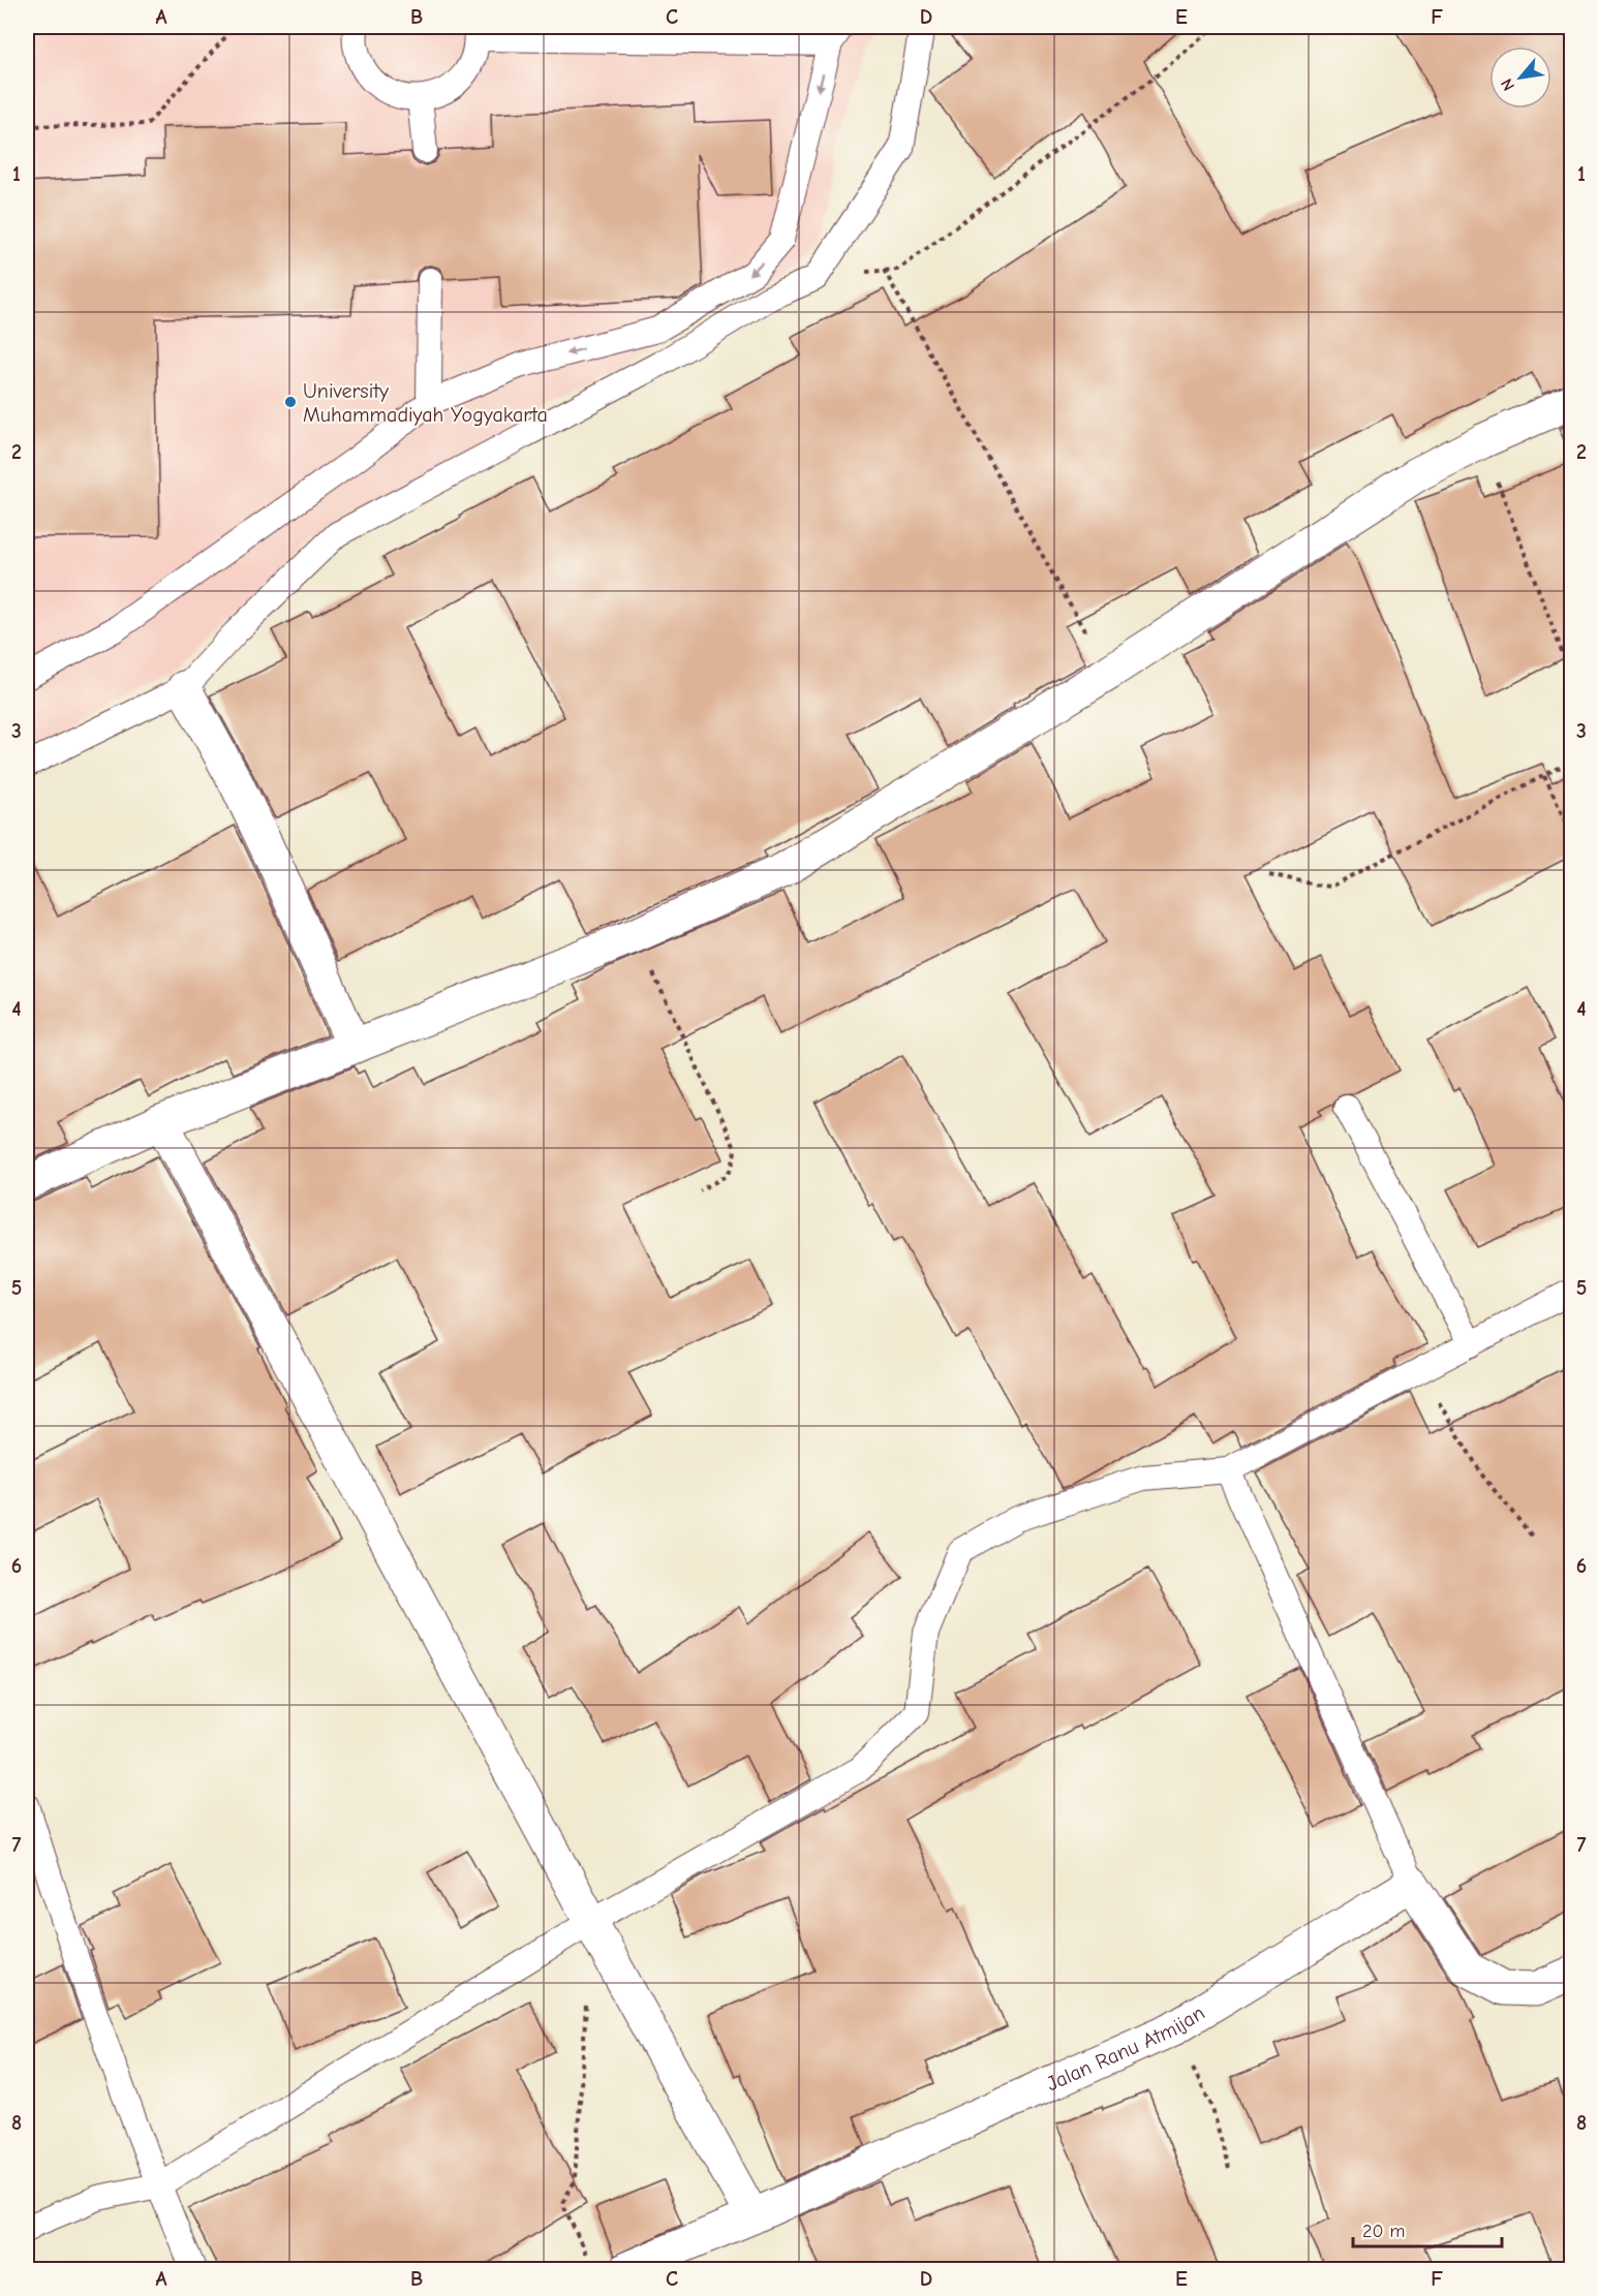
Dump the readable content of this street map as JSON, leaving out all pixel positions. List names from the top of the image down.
{
  "streets": {
    "street": ["Jalan Ranu Atmijan"]
  },
  "places": ["University Muhammadiyah Yogyakarta"],
  "scale_bar": "20 m",
  "north": "bottom left",
  "grid": {
    "columns": [
      "A",
      "B",
      "C",
      "D",
      "E",
      "F"
    ],
    "rows": [
      "1",
      "2",
      "3",
      "4",
      "5",
      "6",
      "7",
      "8"
    ]
  }
}
